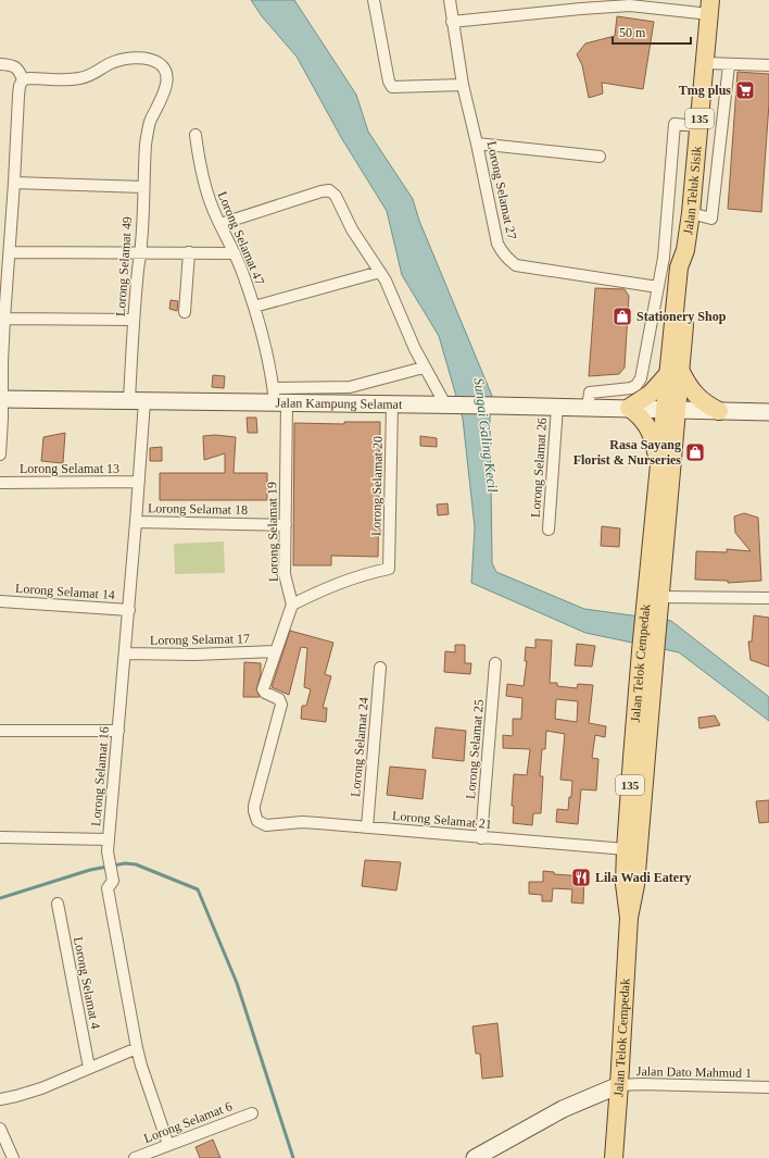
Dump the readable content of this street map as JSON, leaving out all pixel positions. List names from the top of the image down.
{
  "streets": {
    "main road": ["135", "Jalan Teluk Sisik", "Jalan Telok Cempedak"],
    "street": [
      "Lorong Selamat 27",
      "Lorong Selamat 47",
      "Lorong Selamat 49",
      "Jalan Kampung Selamat",
      "Lorong Selamat 26",
      "Lorong Selamat 13",
      "Lorong Selamat 20",
      "Lorong Selamat 18",
      "Lorong Selamat 19",
      "Lorong Selamat 14",
      "Lorong Selamat 17",
      "Lorong Selamat 24",
      "Lorong Selamat 25",
      "Lorong Selamat 16",
      "Lorong Selamat 21",
      "Lorong Selamat 4",
      "Jalan Dato Mahmud 1",
      "Lorong Selamat 6"
    ]
  },
  "crossings": [
    ["Jalan Teluk Sisik", "Jalan Kampung Selamat"],
    ["Jalan Teluk Sisik", "Jalan Telok Cempedak"],
    ["Lorong Selamat 47", "Jalan Kampung Selamat"],
    ["Lorong Selamat 47", "Lorong Selamat 19"],
    ["Lorong Selamat 49", "Jalan Kampung Selamat"],
    ["Lorong Selamat 49", "Lorong Selamat 16"],
    ["Jalan Kampung Selamat", "Lorong Selamat 26"],
    ["Jalan Kampung Selamat", "Lorong Selamat 20"],
    ["Jalan Kampung Selamat", "Lorong Selamat 19"],
    ["Jalan Kampung Selamat", "Jalan Telok Cempedak"],
    ["Jalan Kampung Selamat", "Lorong Selamat 16"],
    ["Lorong Selamat 13", "Lorong Selamat 16"],
    ["Lorong Selamat 20", "Lorong Selamat 19"],
    ["Lorong Selamat 18", "Lorong Selamat 19"],
    ["Lorong Selamat 18", "Lorong Selamat 16"],
    ["Lorong Selamat 14", "Lorong Selamat 16"],
    ["Lorong Selamat 17", "Lorong Selamat 16"],
    ["Lorong Selamat 17", "Lorong Selamat 21"],
    ["Jalan Telok Cempedak", "Lorong Selamat 21"],
    ["Jalan Telok Cempedak", "Jalan Dato Mahmud 1"],
    ["Lorong Selamat 24", "Lorong Selamat 21"],
    ["Lorong Selamat 25", "Lorong Selamat 21"],
    ["Lorong Selamat 16", "Lorong Selamat 6"]
  ],
  "water": ["Sungai Galing Kecil"],
  "places": {
    "supermarket": ["Tmg plus"],
    "shop": ["Stationery Shop", "Rasa Sayang Florist & Nurseries"],
    "restaurant": ["Lila Wadi Eatery"]
  },
  "scale_bar": "50 m"
}
